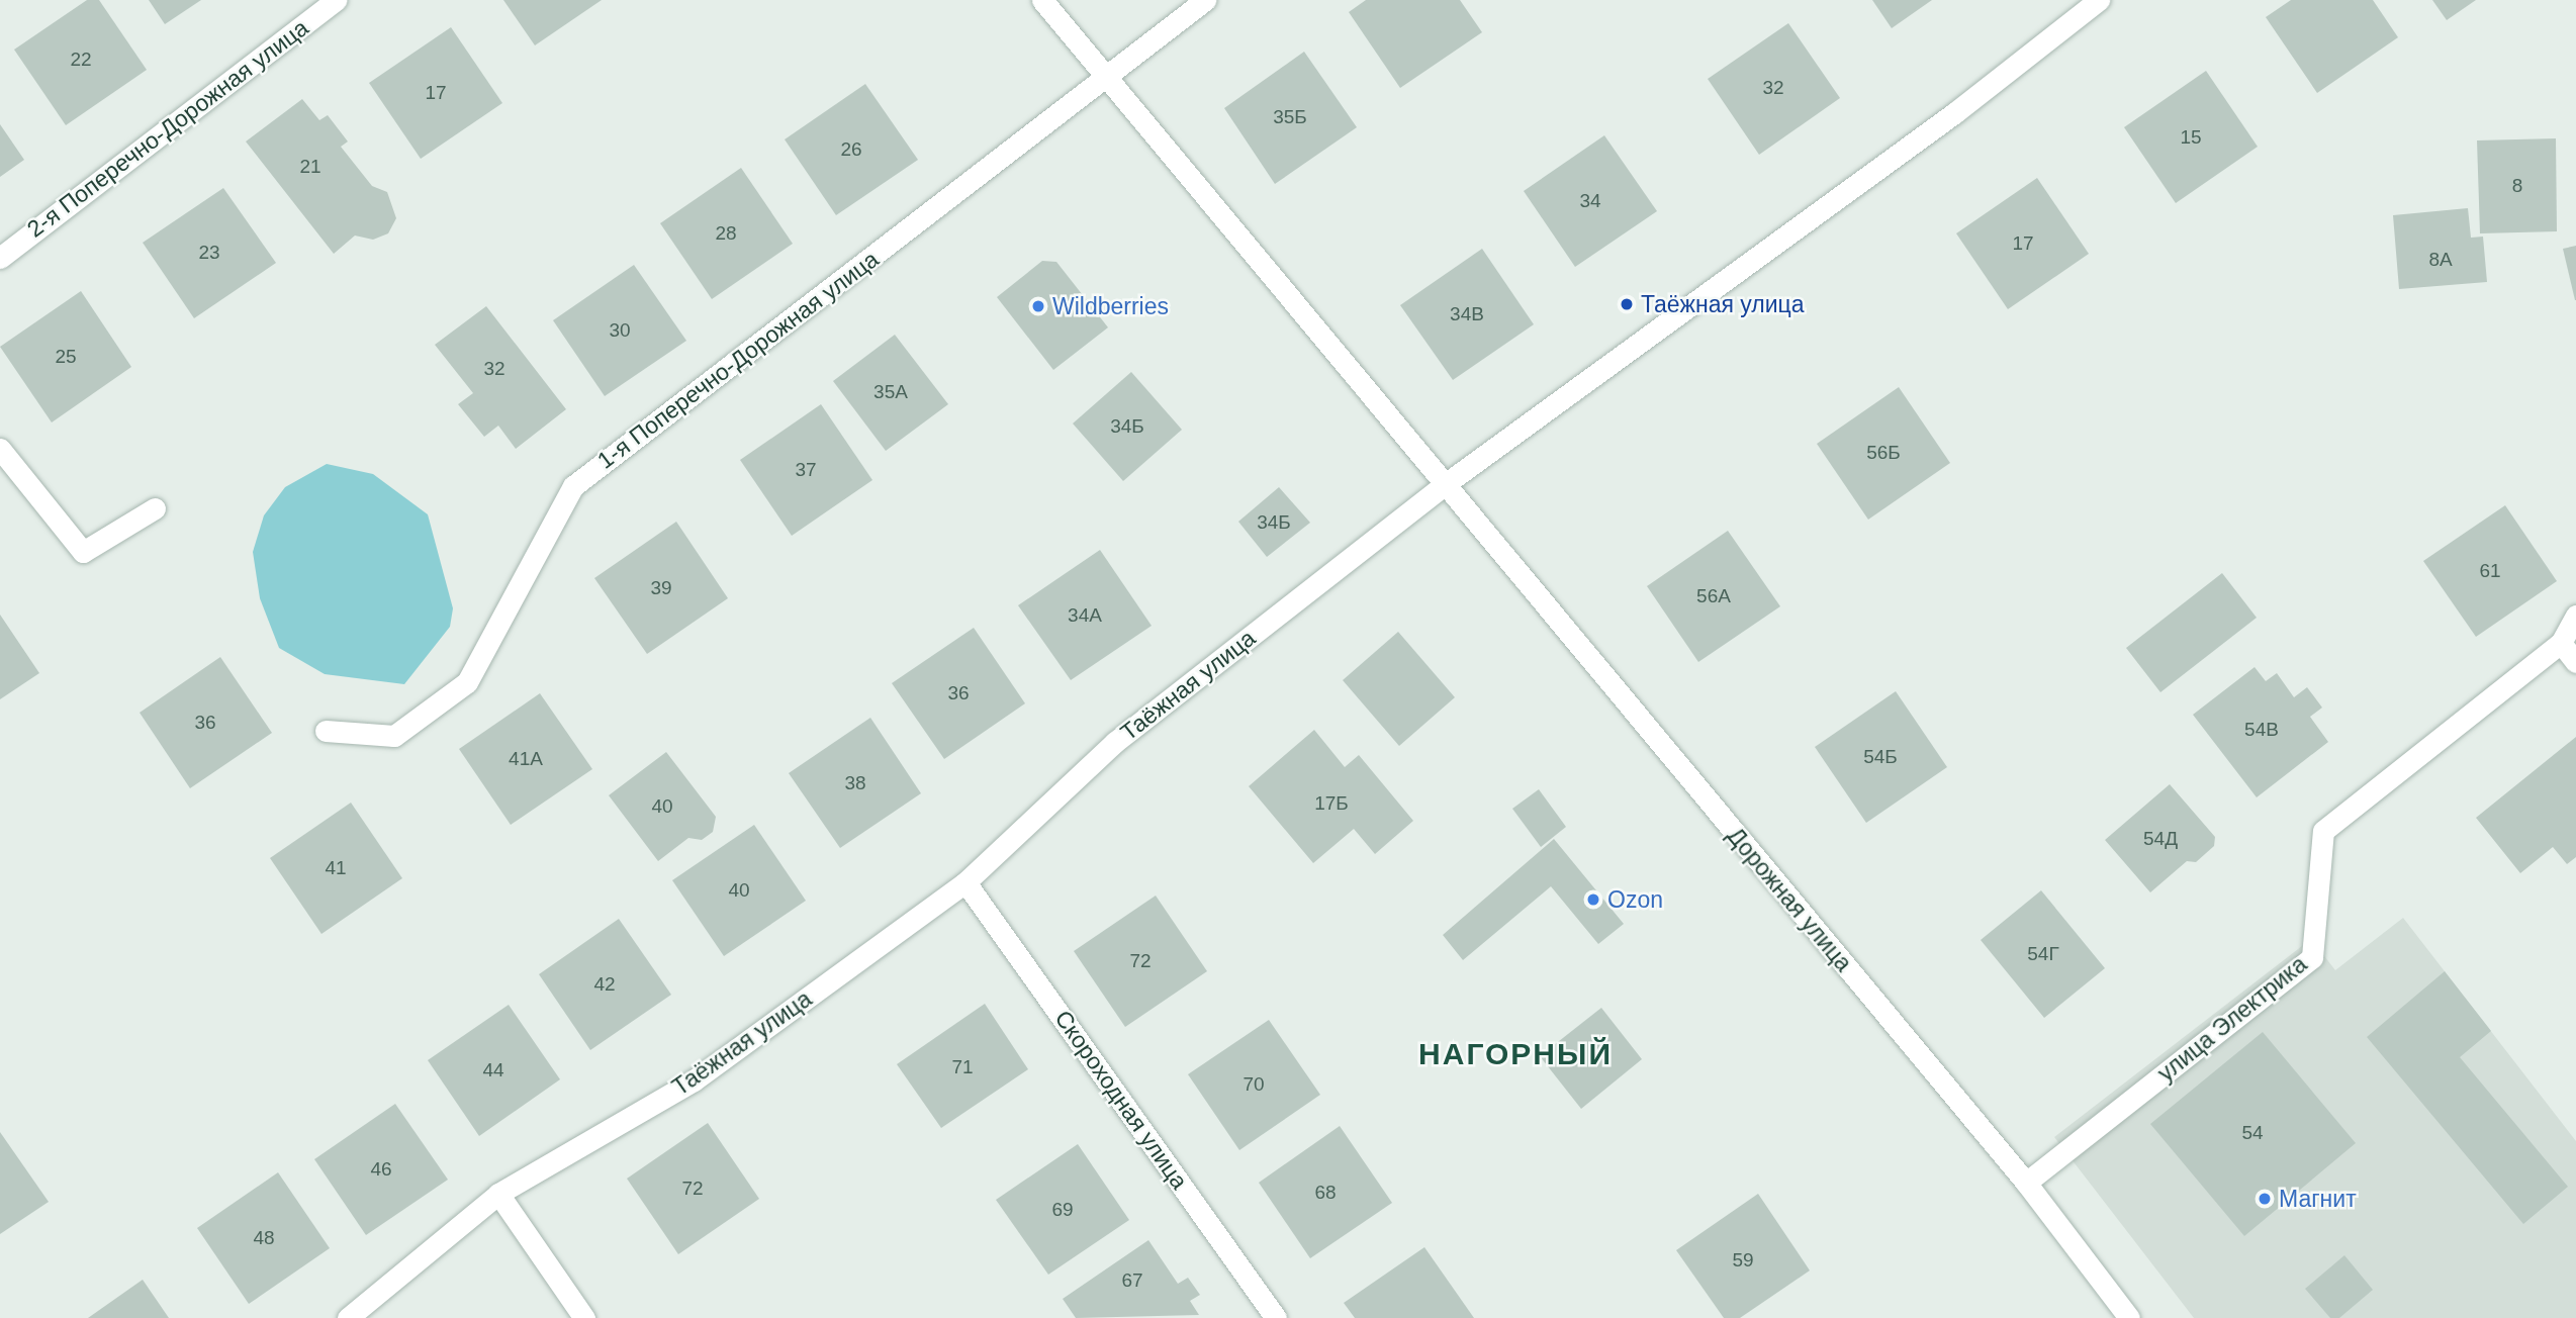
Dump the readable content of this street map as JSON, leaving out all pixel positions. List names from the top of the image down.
{
  "streets": {
    "street": [
      "2-я Поперечно-Дорожная улица",
      "1-я Поперечно-Дорожная улица",
      "Таёжная улица",
      "Дорожная улица",
      "улица Электрика",
      "Скороходная улица"
    ]
  },
  "crossings": [
    ["1-я Поперечно-Дорожная улица", "Дорожная улица"],
    ["Таёжная улица", "Дорожная улица"],
    ["Таёжная улица", "Скороходная улица"],
    ["Дорожная улица", "улица Электрика"]
  ],
  "districts": ["НАГОРНЫЙ"],
  "places": [
    "Таёжная улица",
    "Wildberries",
    "Ozon",
    "Магнит"
  ],
  "house_numbers": [
    "22",
    "32",
    "17",
    "35Б",
    "15",
    "26",
    "21",
    "8",
    "34",
    "28",
    "17",
    "23",
    "8А",
    "34В",
    "30",
    "25",
    "32",
    "35А",
    "34Б",
    "56Б",
    "37",
    "34Б",
    "61",
    "39",
    "56А",
    "34А",
    "36",
    "36",
    "54В",
    "54Б",
    "41А",
    "38",
    "17Б",
    "40",
    "54Д",
    "41",
    "40",
    "54Г",
    "72",
    "42",
    "71",
    "44",
    "70",
    "54",
    "46",
    "72",
    "68",
    "69",
    "48",
    "59",
    "67"
  ]
}
